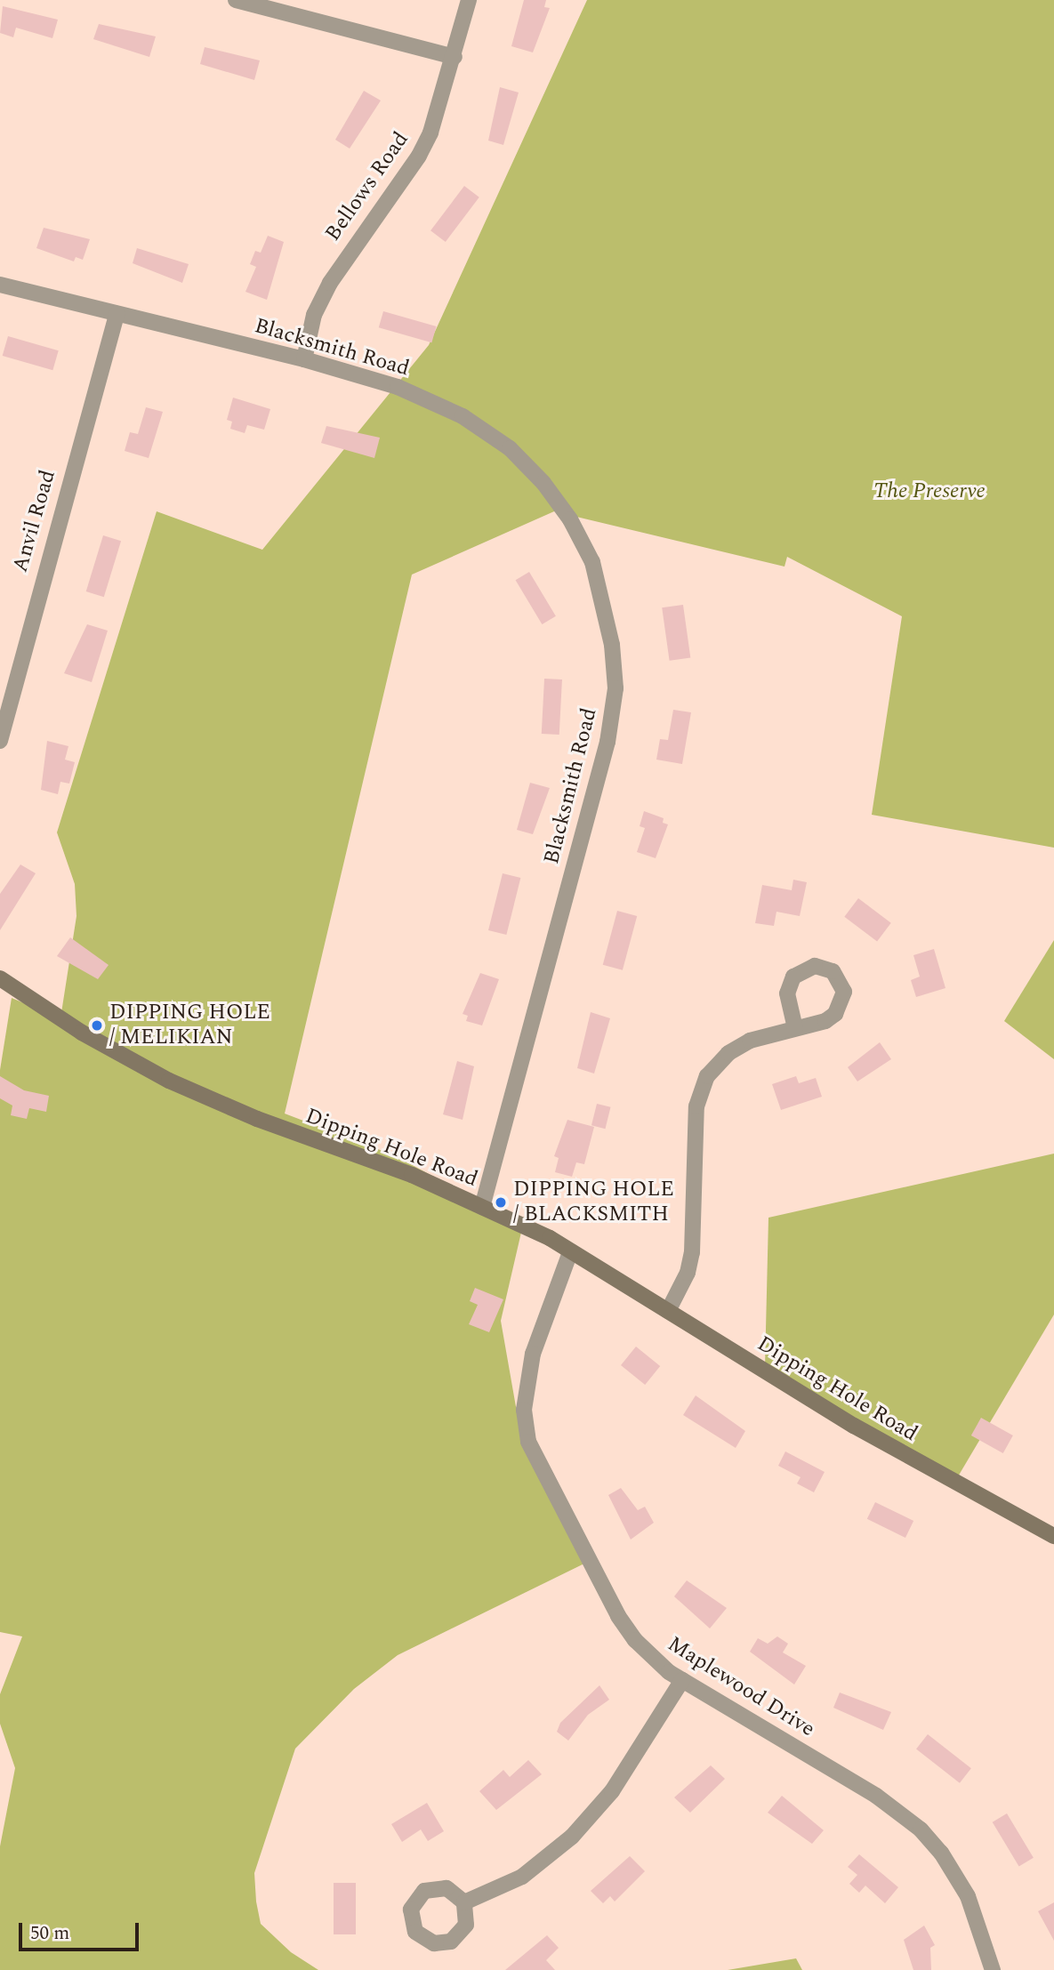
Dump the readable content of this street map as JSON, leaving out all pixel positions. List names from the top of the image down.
{
  "streets": {
    "main road": ["Dipping Hole Road"],
    "street": [
      "Bellows Road",
      "Blacksmith Road",
      "Anvil Road",
      "Maplewood Drive"
    ]
  },
  "crossings": [
    ["Bellows Road", "Blacksmith Road"],
    ["Blacksmith Road", "Anvil Road"],
    ["Blacksmith Road", "Dipping Hole Road"],
    ["Dipping Hole Road", "Maplewood Drive"]
  ],
  "parks": ["The Preserve"],
  "places": ["DIPPING HOLE / MELIKIAN", "DIPPING HOLE / BLACKSMITH"],
  "scale_bar": "50 m"
}
